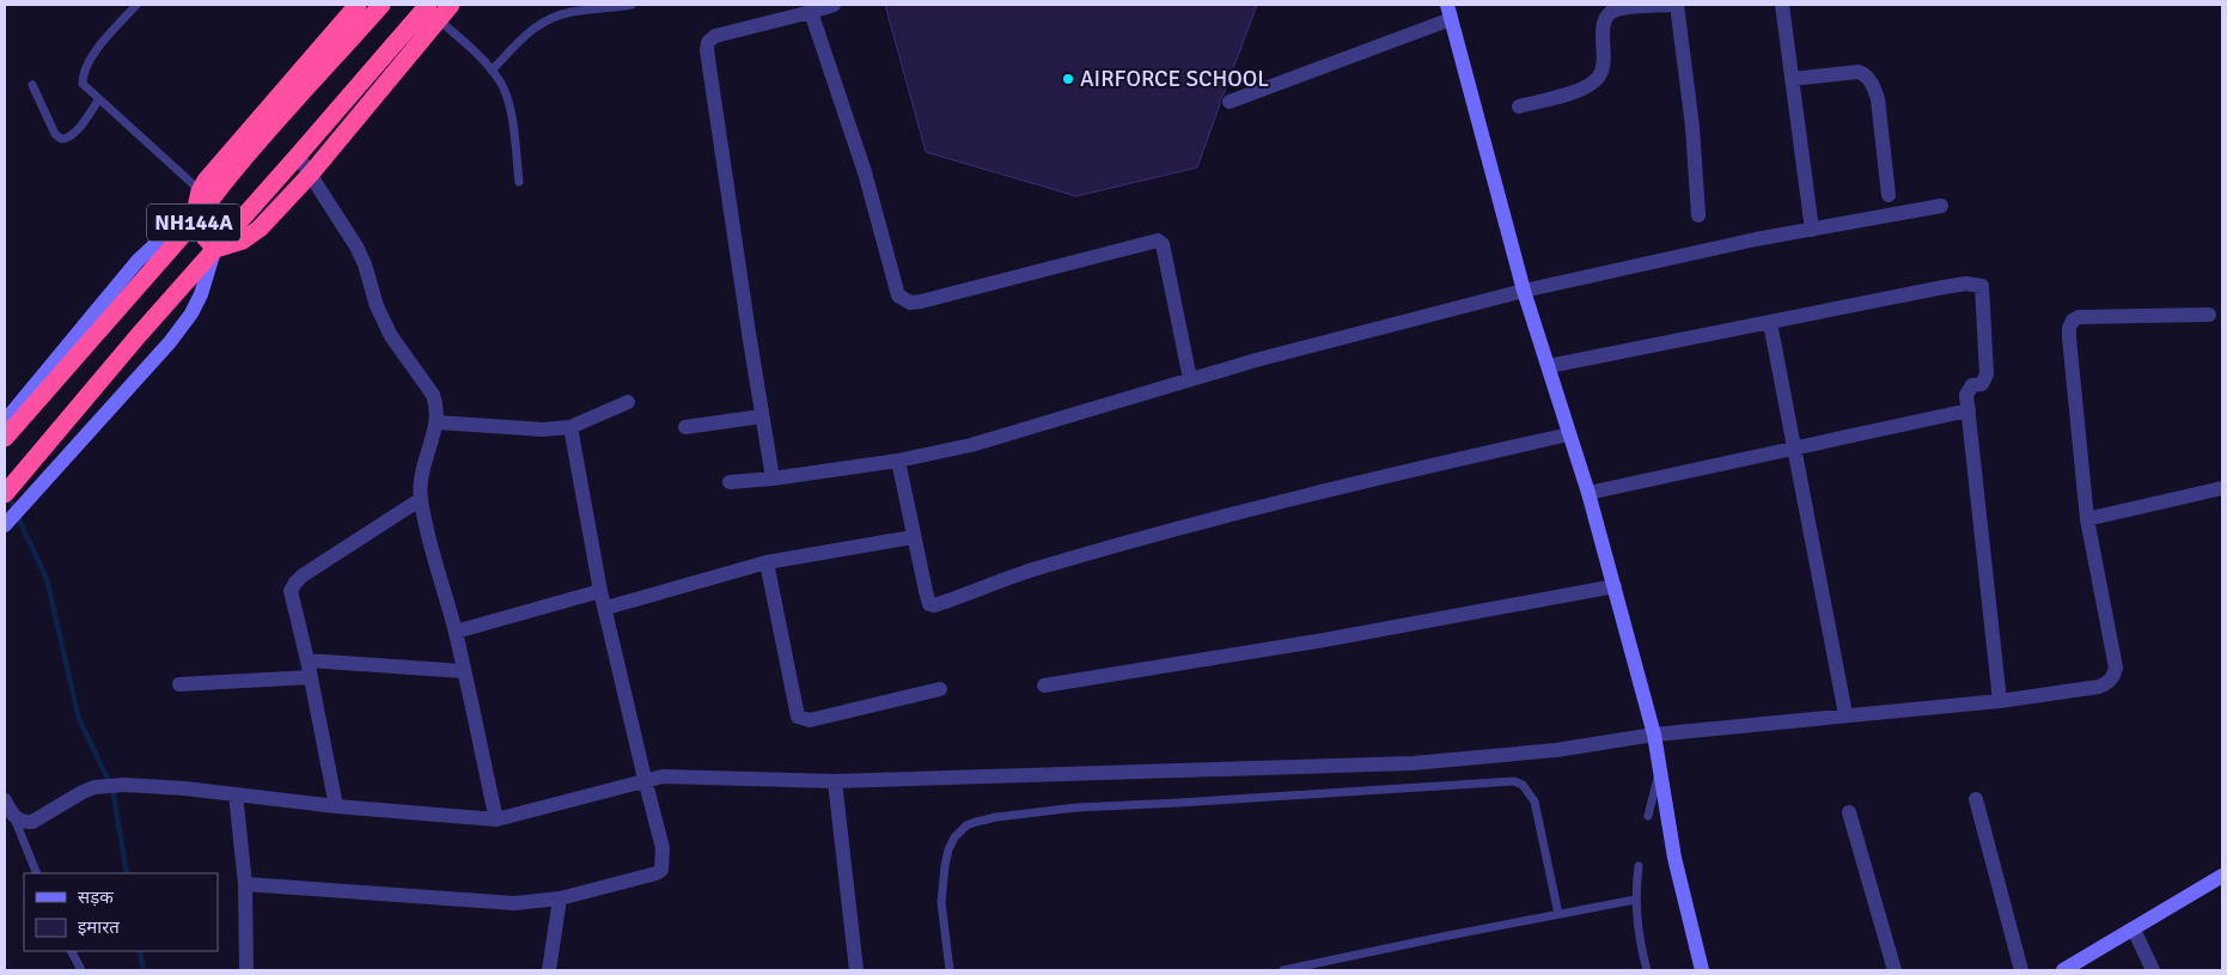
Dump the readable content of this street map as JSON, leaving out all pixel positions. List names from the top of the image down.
{
  "streets": {
    "highway": ["NH144A"]
  },
  "places": ["AIRFORCE SCHOOL"],
  "legend": ["सड़क", "इमारत"]
}
